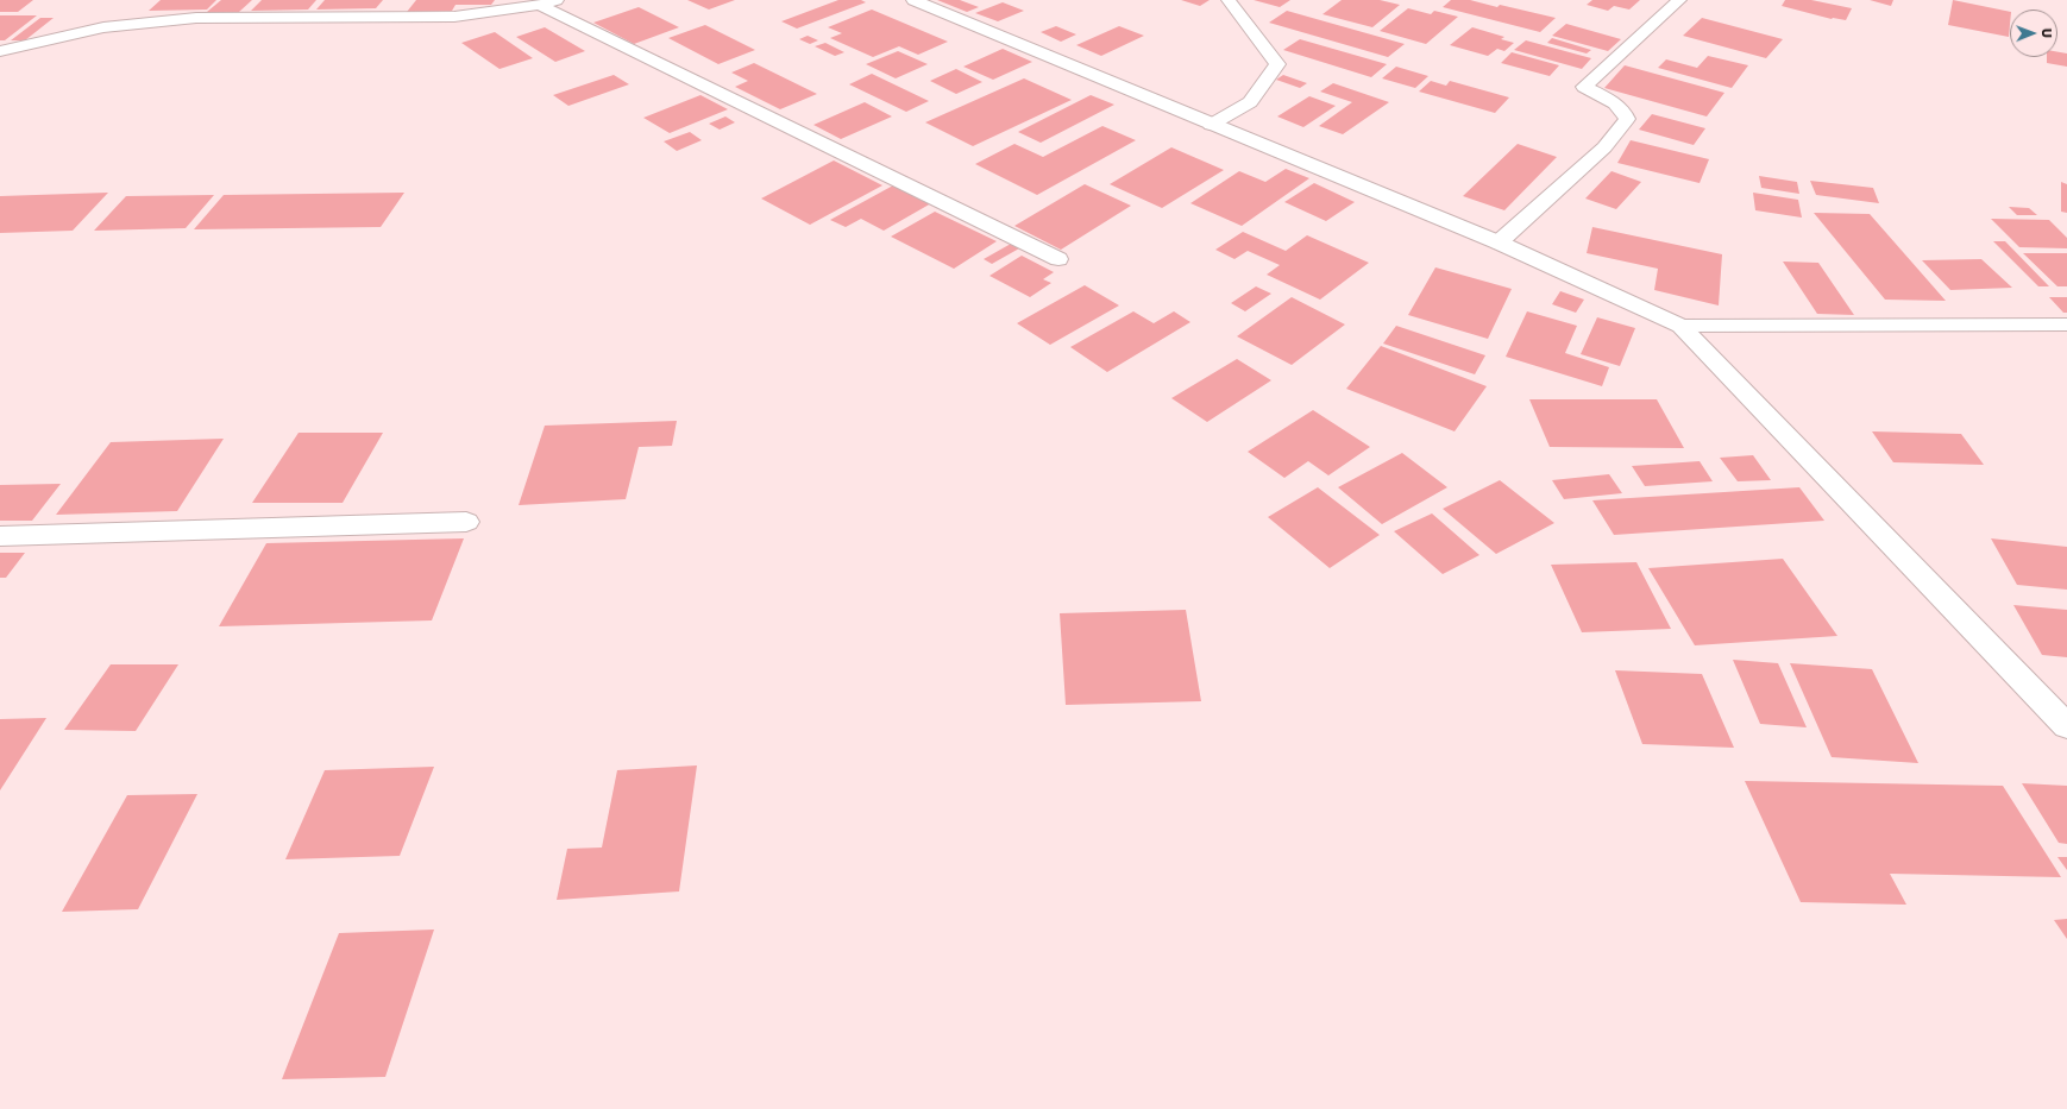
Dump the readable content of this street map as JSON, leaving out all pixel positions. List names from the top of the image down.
{
  "north": "right"
}
